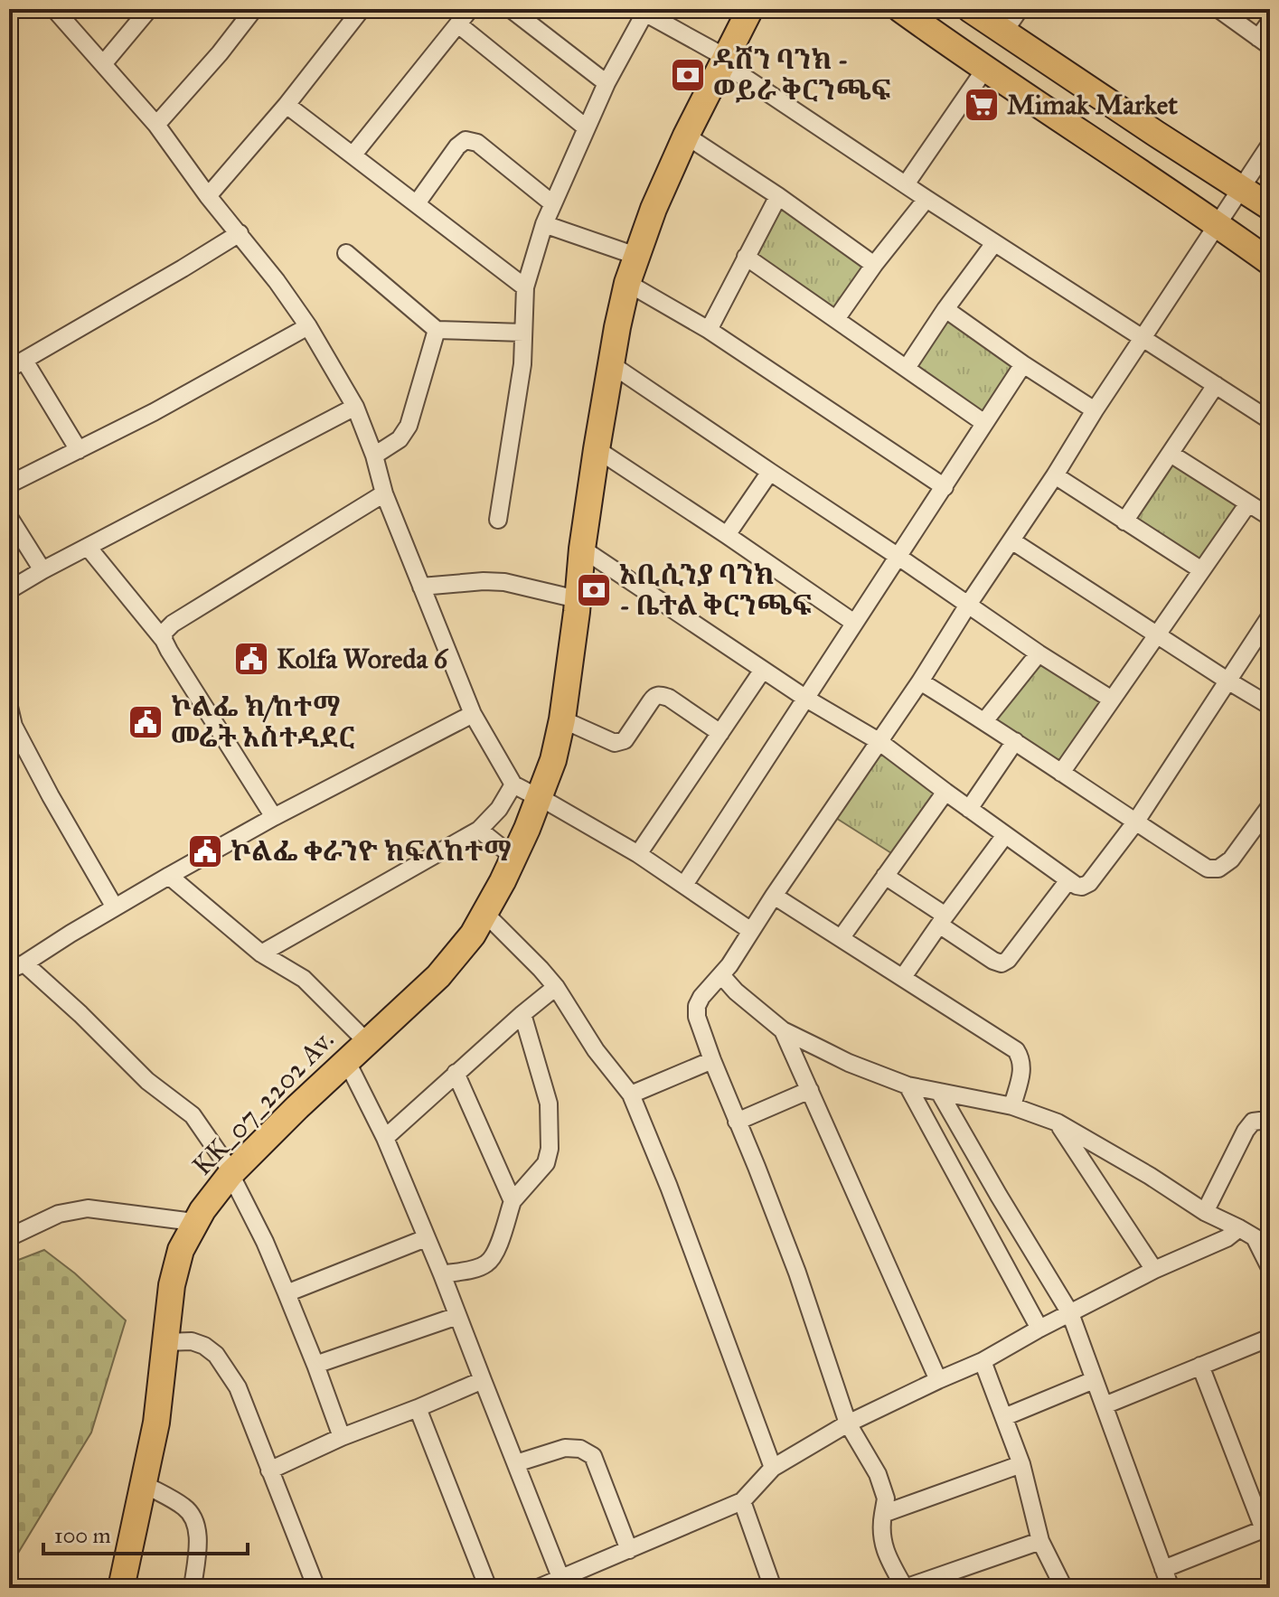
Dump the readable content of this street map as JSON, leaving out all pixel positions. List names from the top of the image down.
{
  "streets": {
    "main road": ["KK_07_2202 Av."]
  },
  "places": {
    "bank": ["ዳሸን ባንክ - ወይራ ቅርንጫፍ", "አቢሲንያ ባንክ - ቤተል ቅርንጫፍ"],
    "supermarket": ["Mimak Market"],
    "public building": ["Kolfa Woreda 6", "ኮልፌ ክ/ከተማ መሬት አስተዳደር", "ኮልፌ ቀራንዮ ክፍለከተማ"]
  },
  "scale_bar": "100 m"
}
